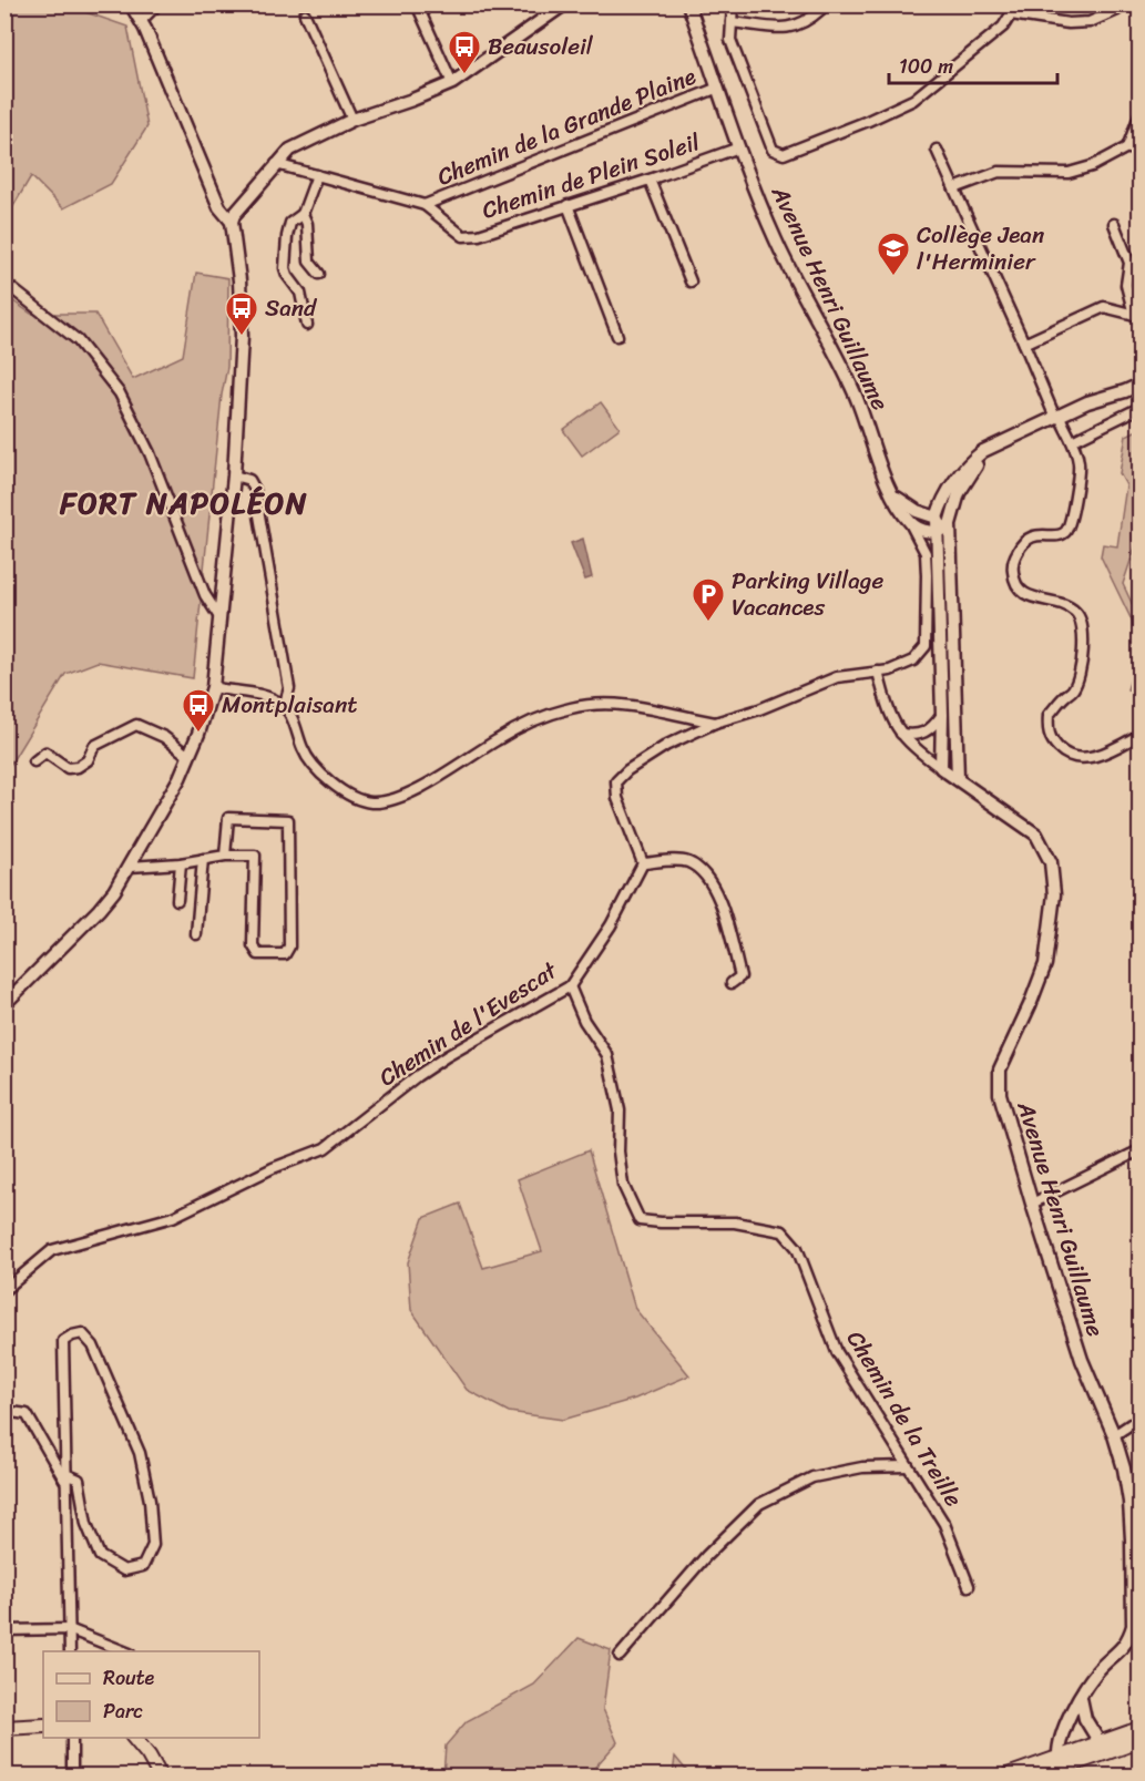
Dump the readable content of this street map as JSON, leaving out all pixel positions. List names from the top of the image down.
{
  "streets": {
    "street": [
      "Chemin de la Grande Plaine",
      "Chemin de Plein Soleil",
      "Avenue Henri Guillaume",
      "Chemin de l'Evescat",
      "Chemin de la Treille"
    ]
  },
  "crossings": [
    ["Chemin de la Grande Plaine", "Chemin de Plein Soleil"],
    ["Chemin de la Grande Plaine", "Avenue Henri Guillaume"],
    ["Chemin de Plein Soleil", "Avenue Henri Guillaume"],
    ["Chemin de l'Evescat", "Chemin de la Treille"]
  ],
  "districts": ["FORT NAPOLÉON"],
  "places": {
    "bus stop": ["Beausoleil", "Sand", "Montplaisant"],
    "school or university": ["Collège Jean l'Herminier"],
    "parking": ["Parking Village Vacances"]
  },
  "legend": ["Route", "Parc"],
  "scale_bar": "100 m"
}
